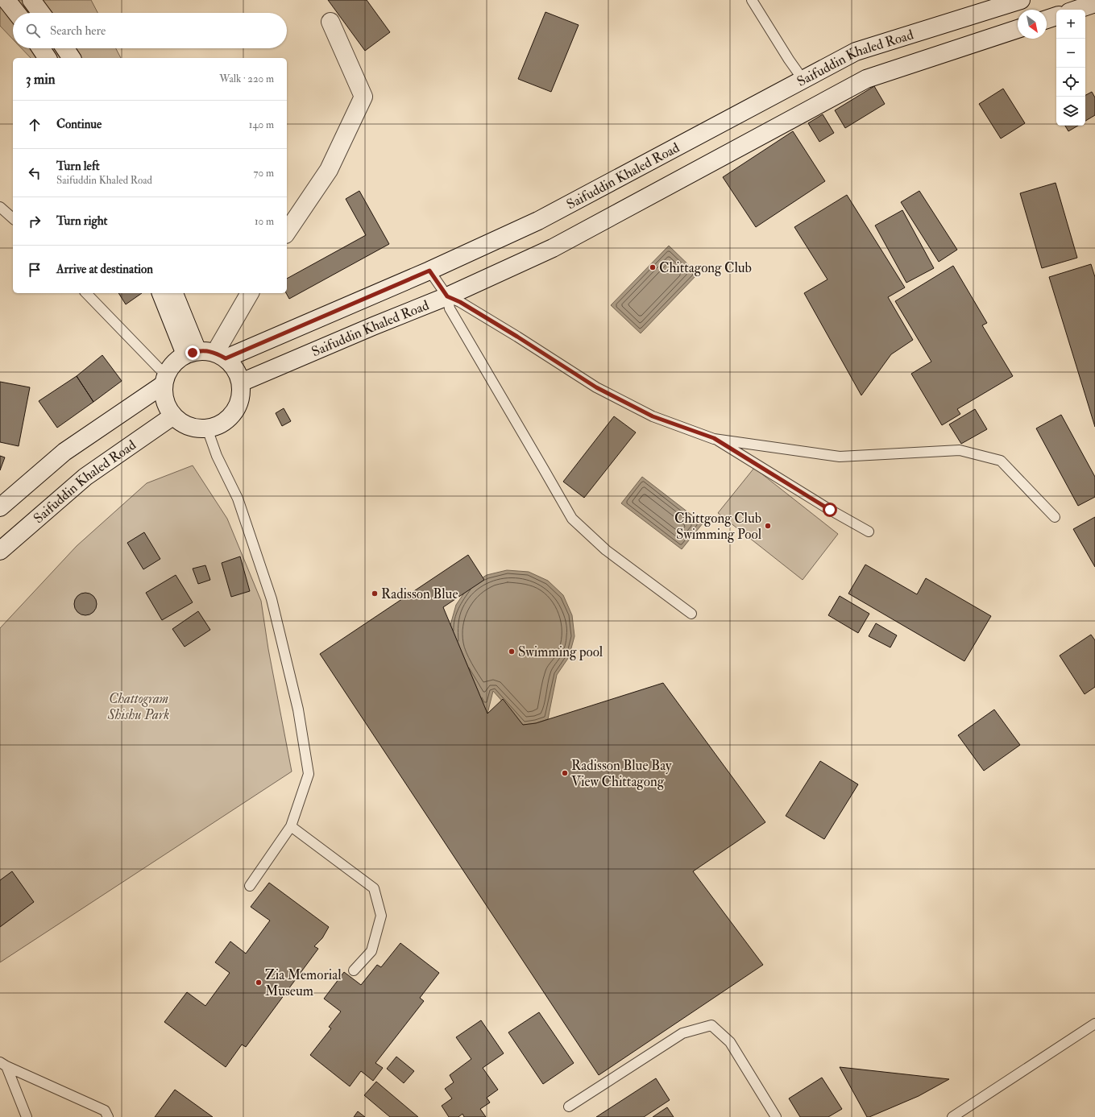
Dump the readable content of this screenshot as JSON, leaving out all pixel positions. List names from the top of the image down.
{
  "streets": {
    "main road": ["Saifuddin Khaled Road"]
  },
  "parks": ["Chattogram Shishu Park"],
  "places": [
    "Chittagong Club",
    "Chittgong Club Swimming Pool",
    "Radisson Blue",
    "Swimming pool",
    "Radisson Blue Bay View Chittagong",
    "Zia Memorial Museum"
  ],
  "north": "bottom right",
  "page": {
    "map_buttons": ["+", "−"],
    "search": "Search here",
    "heading": ["3 min", "Walk · 220 m"],
    "list": [
      ["Continue", "140 m"],
      ["Turn left", "Saifuddin Khaled Road", "70 m"],
      ["Turn right", "10 m"],
      "Arrive at destination"
    ]
  }
}
